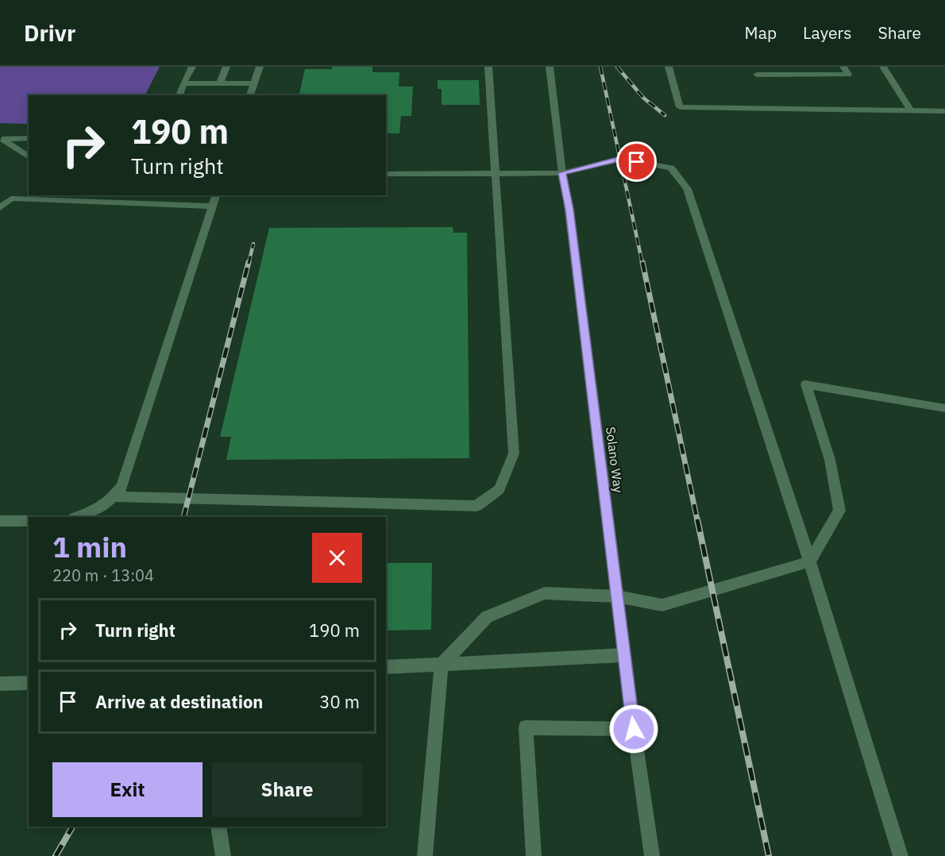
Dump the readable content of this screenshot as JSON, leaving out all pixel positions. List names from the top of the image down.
{
  "streets": {
    "street": ["Solano Way"]
  },
  "page": {
    "header": "Drivr",
    "nav": ["Map", "Layers", "Share"],
    "turn": ["190 m", "Turn right"],
    "heading": ["1 min", "220 m · 13:04"],
    "list": [
      {
        "name": "Turn right",
        "value": "190 m"
      },
      {
        "name": "Arrive at destination",
        "value": "30 m"
      }
    ],
    "buttons": ["Exit", "Share"]
  }
}
